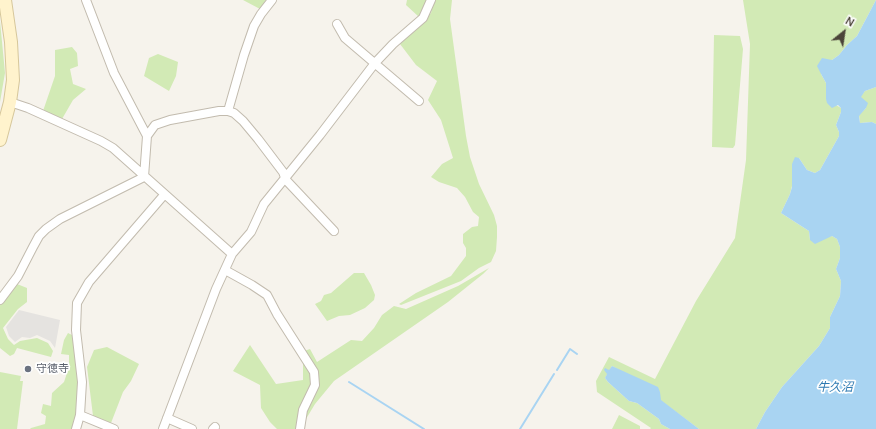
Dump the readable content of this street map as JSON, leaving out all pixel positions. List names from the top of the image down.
{
  "water": ["牛久沼"],
  "places": ["守徳寺"],
  "north": "top right"
}
